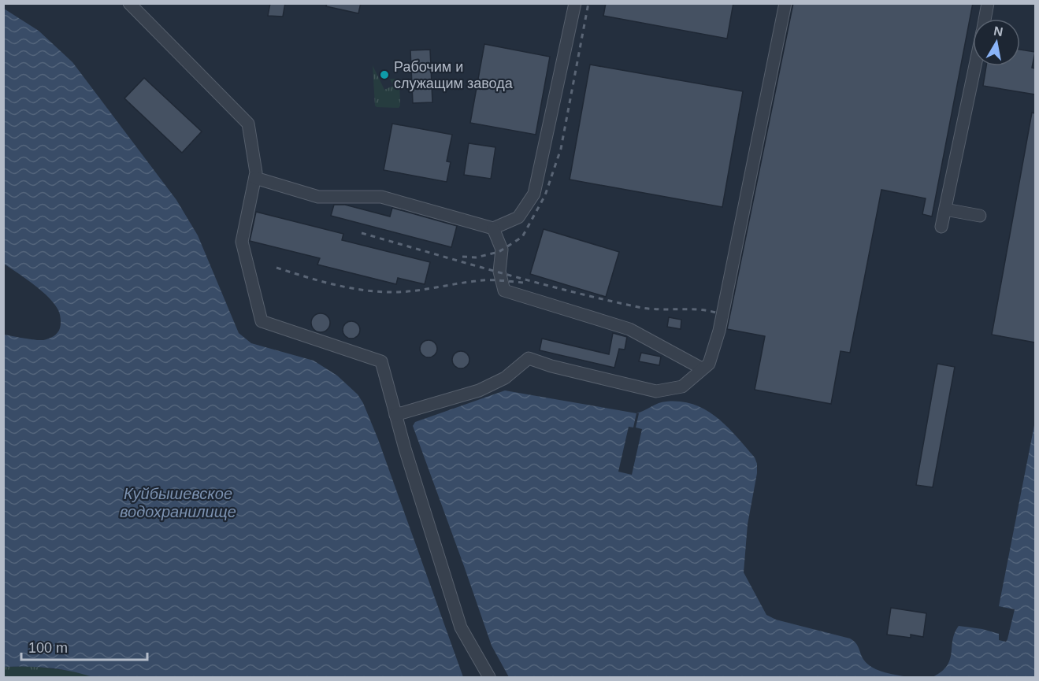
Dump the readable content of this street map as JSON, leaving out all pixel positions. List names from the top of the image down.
{
  "water": ["Куйбышевское водохранилище"],
  "places": ["Рабочим и служащим завода"],
  "scale_bar": "100 m",
  "north": "top"
}
